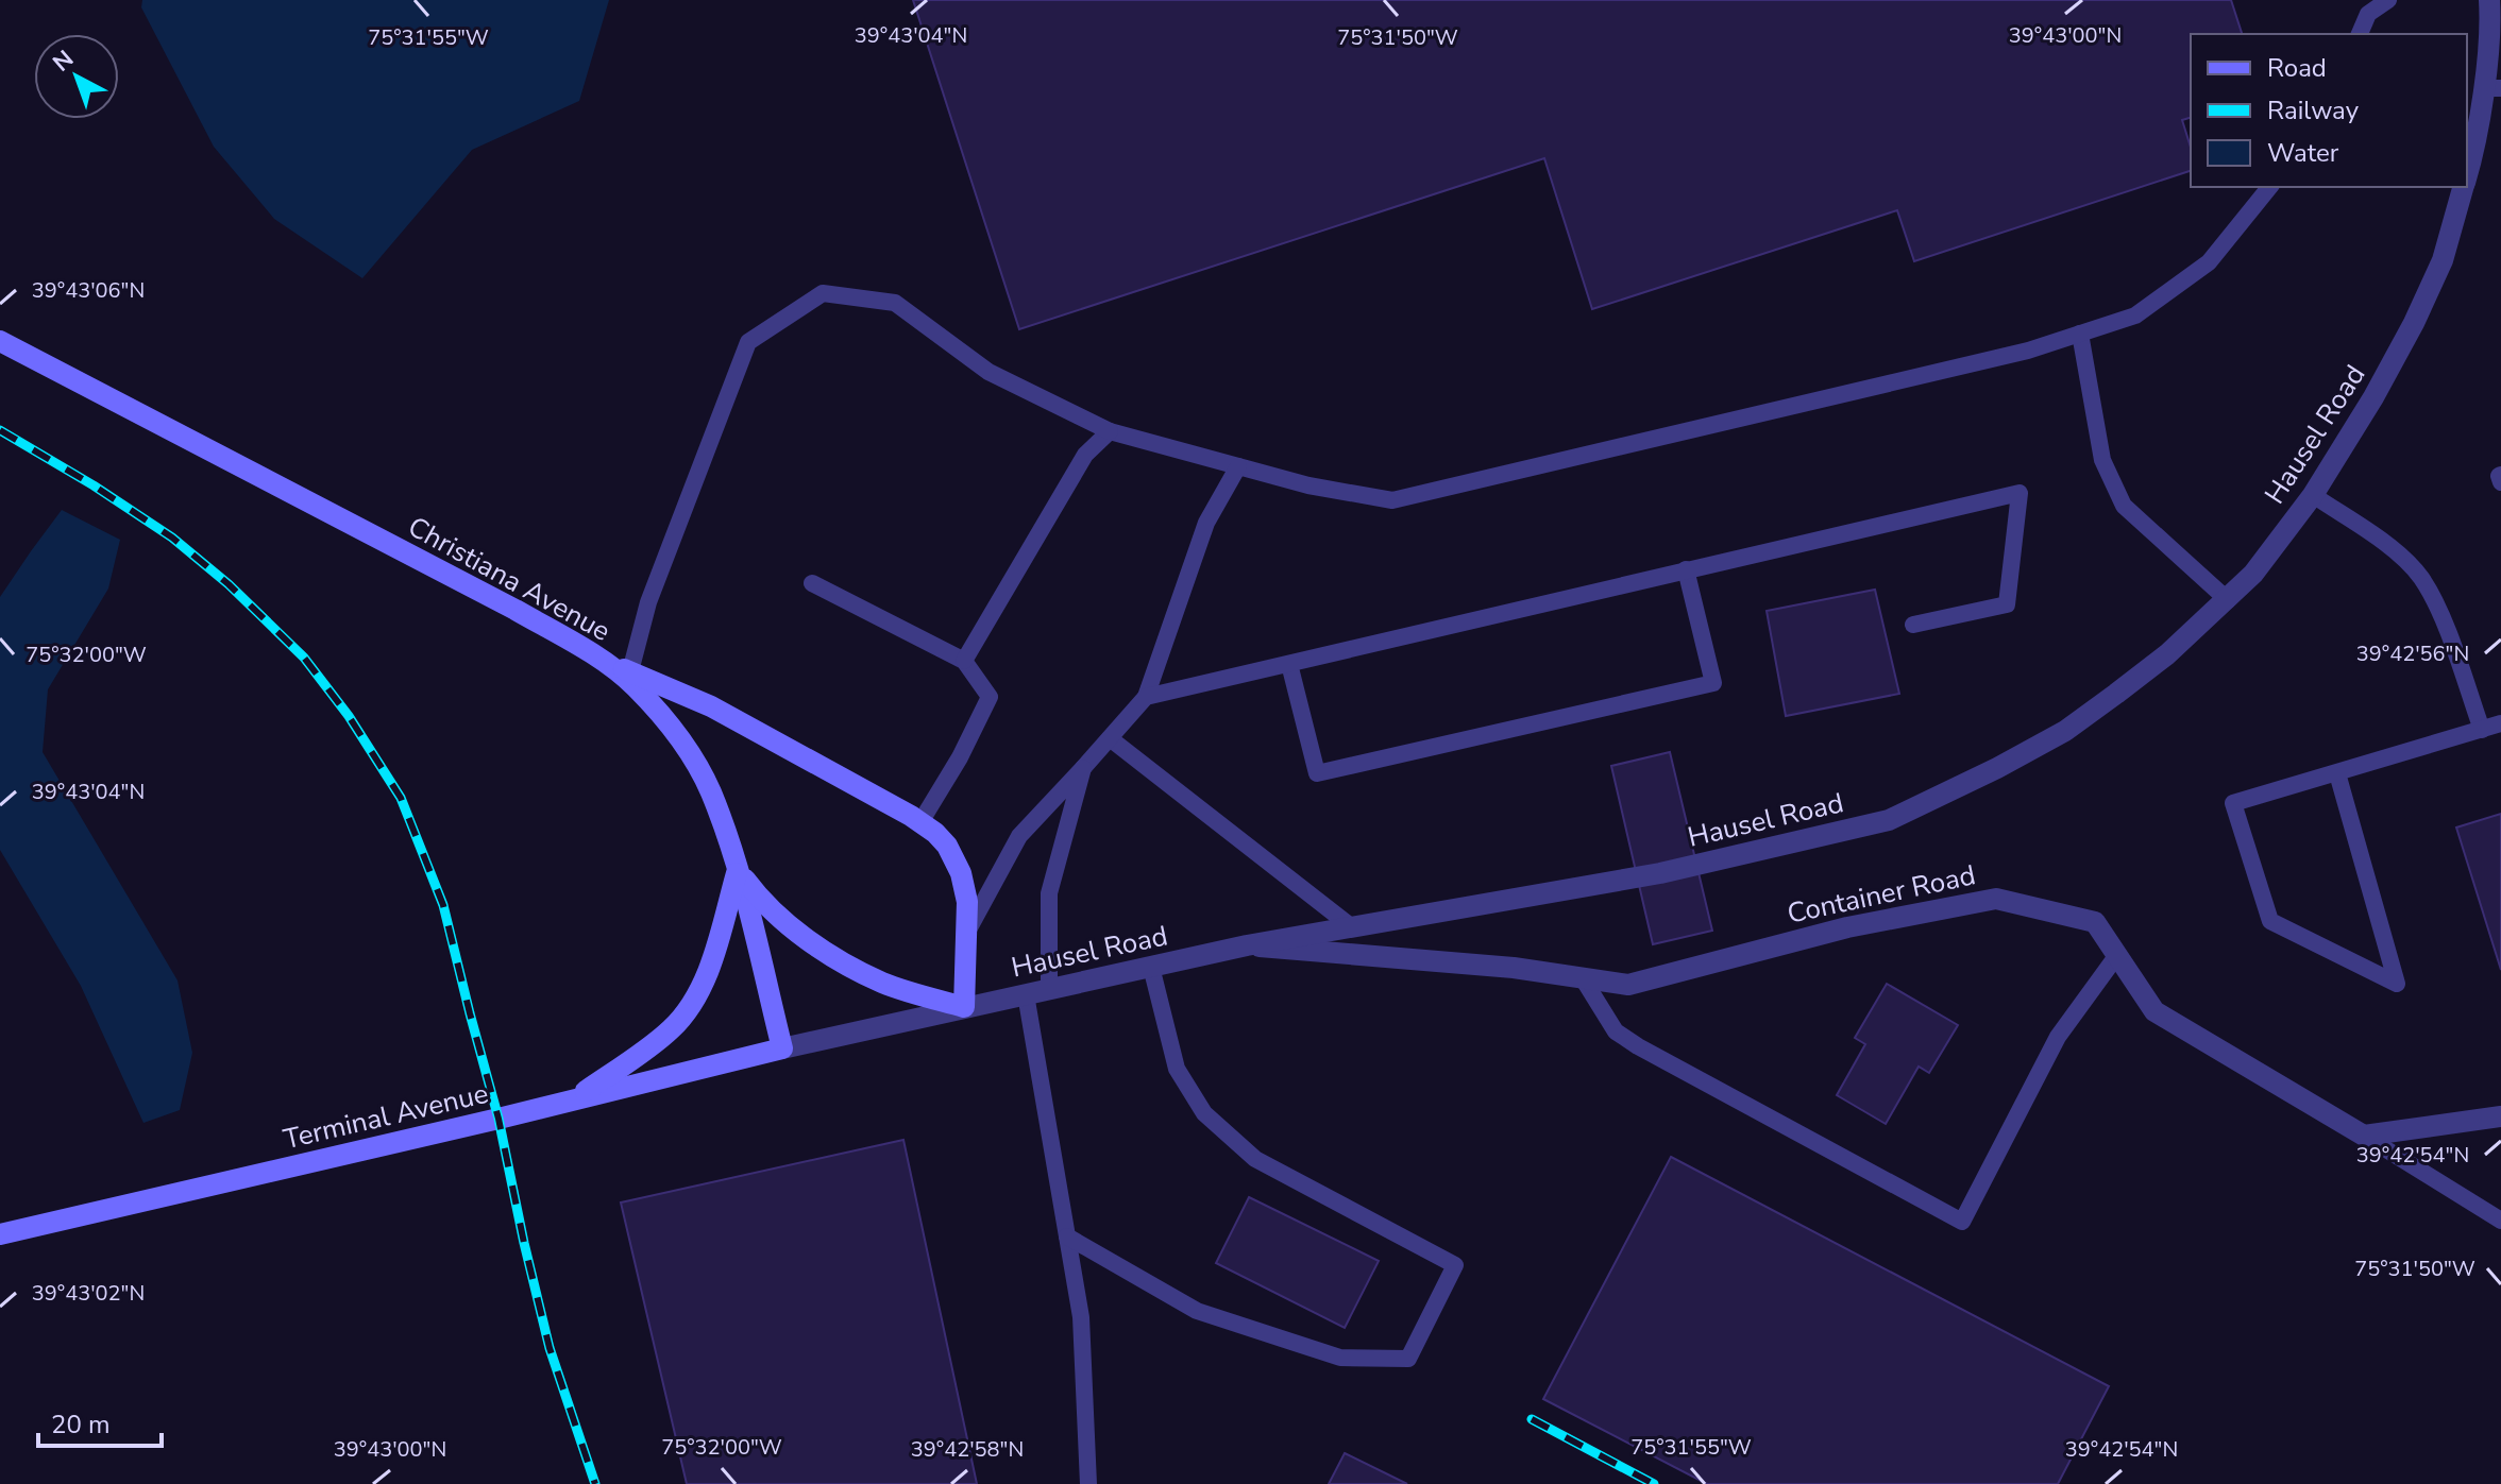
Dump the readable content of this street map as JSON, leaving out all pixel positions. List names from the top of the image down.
{
  "streets": {
    "main road": ["Christiana Avenue", "Terminal Avenue"],
    "street": ["Hausel Road", "Container Road"]
  },
  "crossings": [
    ["Hausel Road", "Christiana Avenue"],
    ["Hausel Road", "Container Road"],
    ["Hausel Road", "Terminal Avenue"],
    ["Christiana Avenue", "Terminal Avenue"]
  ],
  "legend": ["Road", "Railway", "Water"],
  "scale_bar": "20 m",
  "north": "top left",
  "coordinates": [
    "39°43'04\"N",
    "39°43'00\"N",
    "75°31'55\"W",
    "75°31'50\"W",
    "39°43'06\"N",
    "39°42'56\"N",
    "75°32'00\"W",
    "39°42'54\"N",
    "39°43'02\"N",
    "39°42'58\"N"
  ]
}
